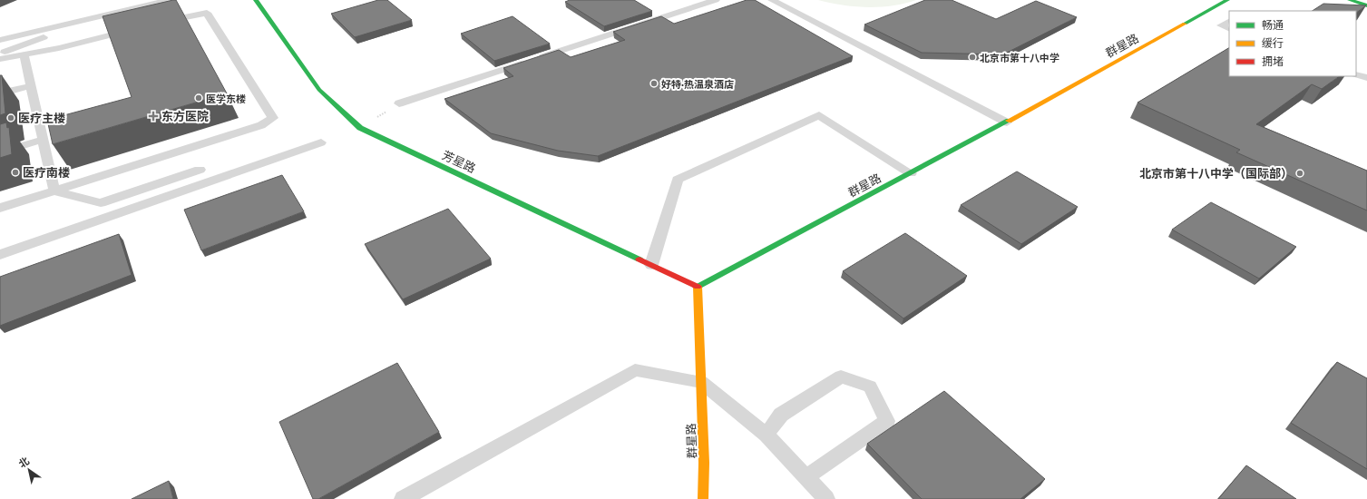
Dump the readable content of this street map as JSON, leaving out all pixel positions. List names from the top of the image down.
{
  "streets": {
    "street": ["群星路", "芳星路"]
  },
  "crossings": [
    ["群星路", "芳星路"]
  ],
  "places": {
    "other": [
      "北京市第十八中学",
      "好特·热温泉酒店",
      "医学东楼",
      "医疗主楼",
      "医疗南楼",
      "北京市第十八中学（国际部）"
    ],
    "health": ["东方医院"]
  },
  "legend": ["畅通", "缓行", "拥堵"],
  "north": "top left"
}
